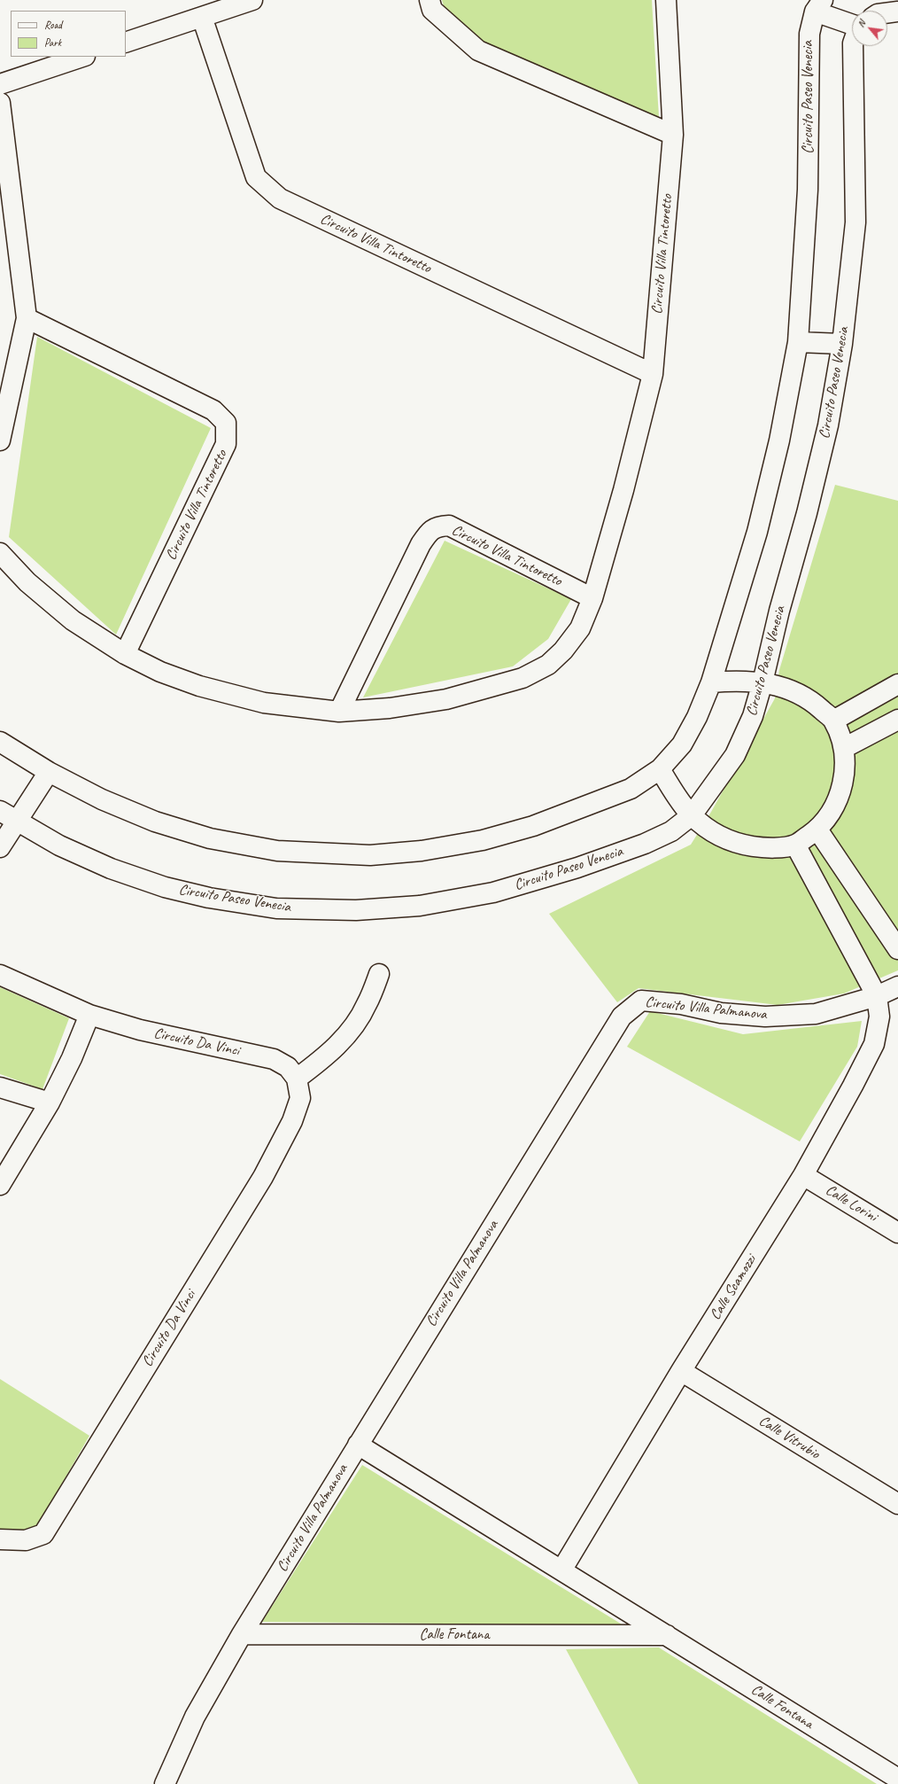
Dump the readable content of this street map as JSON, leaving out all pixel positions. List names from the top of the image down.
{
  "streets": {
    "street": [
      "Circuito Paseo Venecia",
      "Circuito Villa Tintoretto",
      "Circuito Villa Palmanova",
      "Circuito Da Vinci",
      "Calle Lorini",
      "Calle Scamozzi",
      "Calle Vitrubio",
      "Calle Fontana"
    ]
  },
  "crossings": [
    ["Circuito Villa Palmanova", "Calle Scamozzi"],
    ["Circuito Villa Palmanova", "Calle Fontana"],
    ["Calle Lorini", "Calle Scamozzi"],
    ["Calle Scamozzi", "Calle Vitrubio"],
    ["Calle Scamozzi", "Calle Fontana"]
  ],
  "legend": ["Road", "Park"],
  "north": "top left"
}
